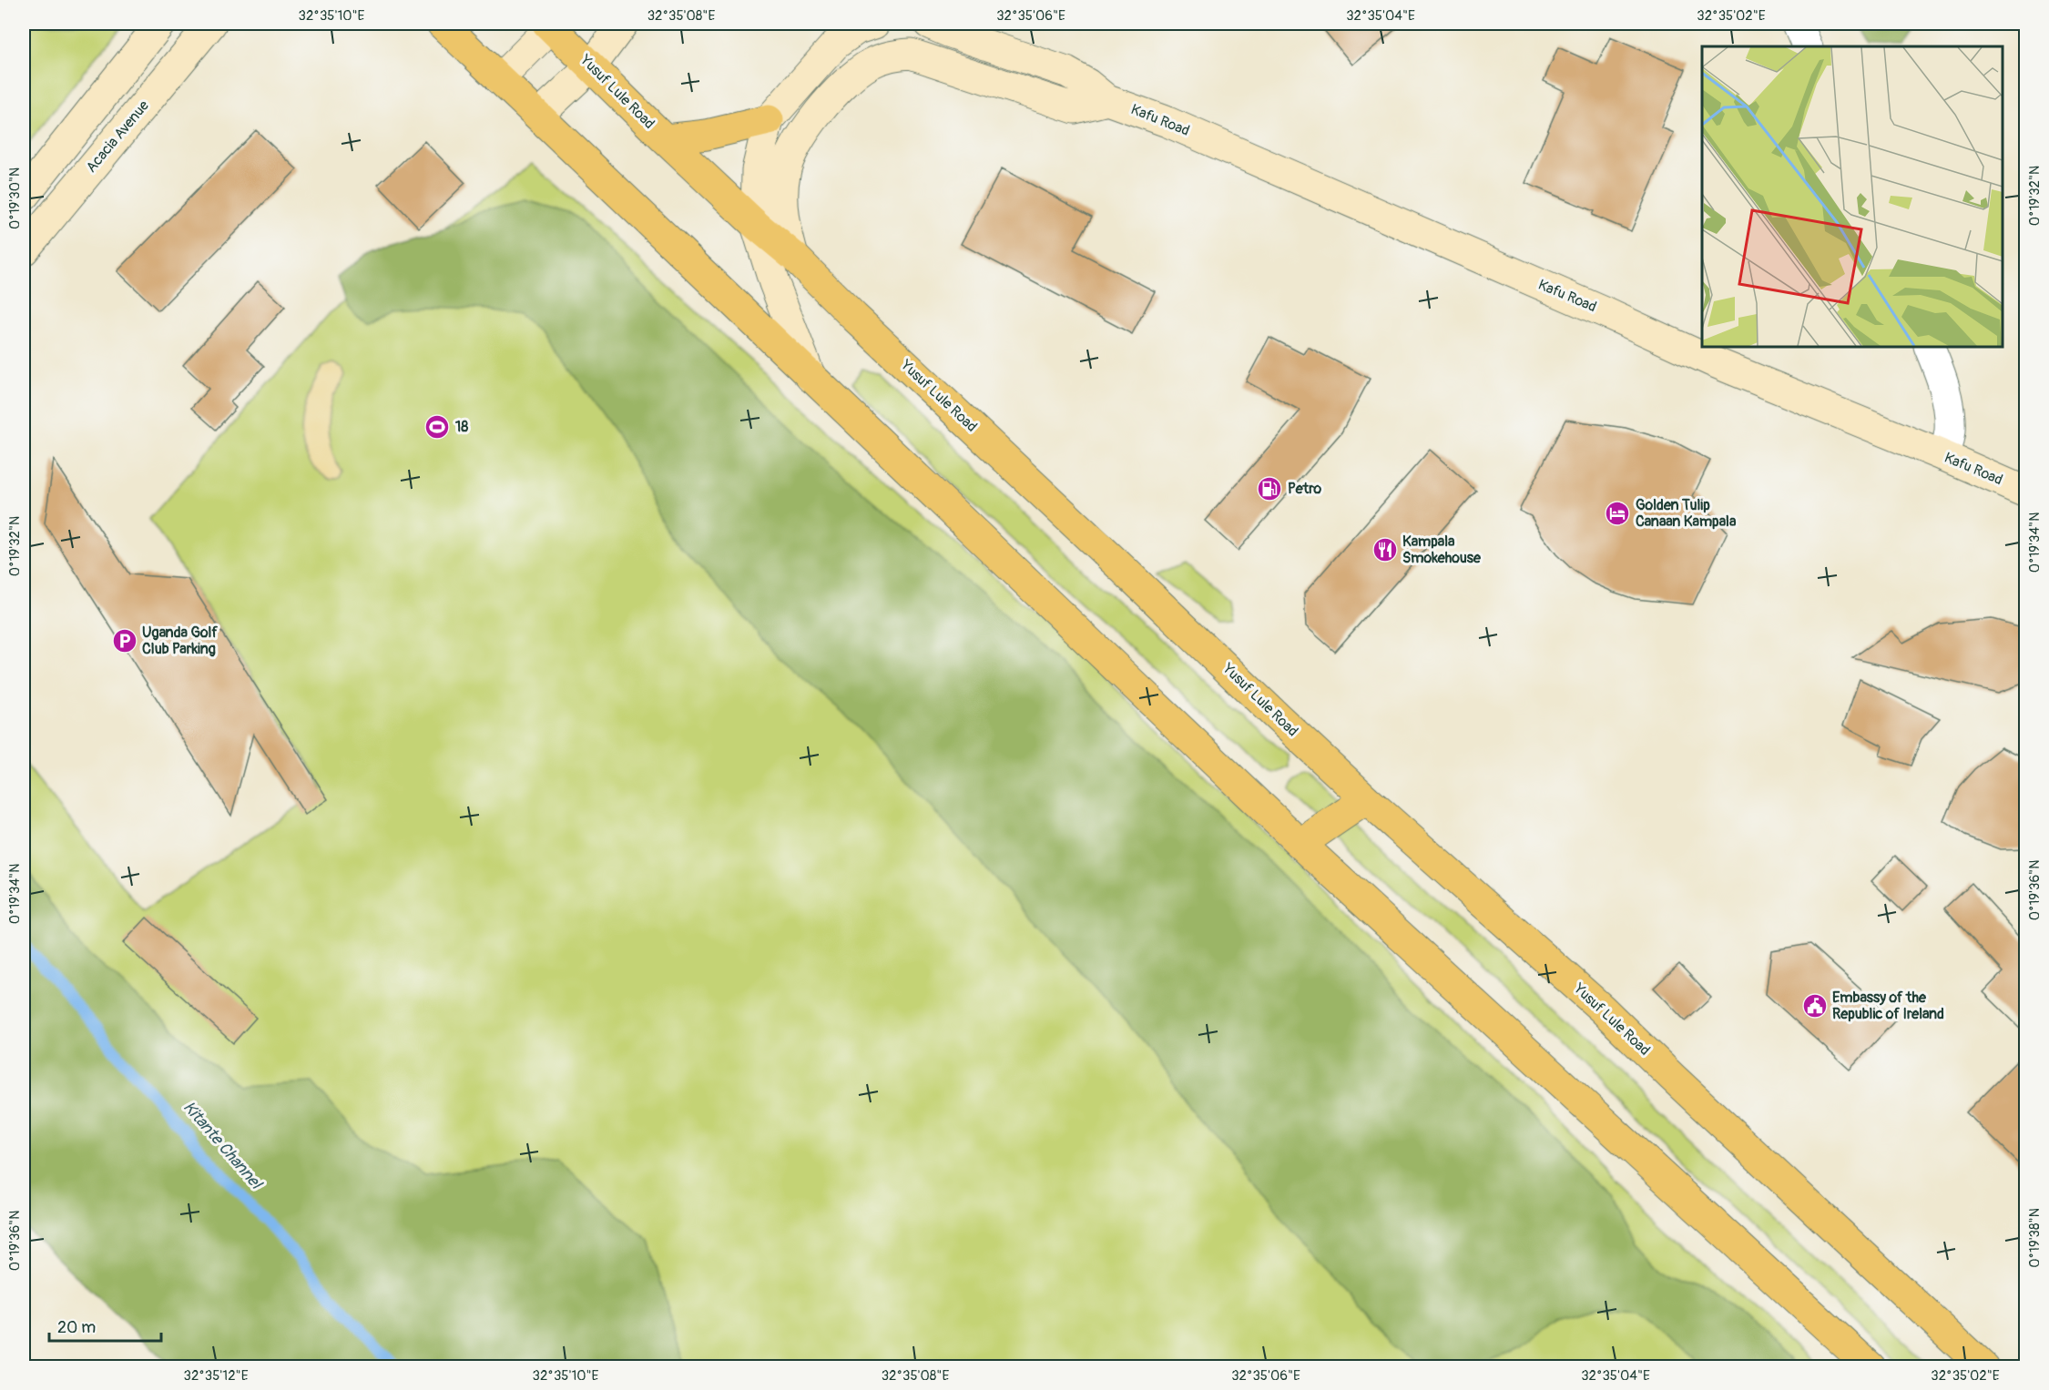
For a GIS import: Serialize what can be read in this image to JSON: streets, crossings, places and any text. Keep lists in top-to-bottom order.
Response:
{
  "streets": {
    "main road": ["Yusuf Lule Road", "Kafu Road", "Acacia Avenue"]
  },
  "water": ["Kitante Channel"],
  "places": {
    "sports": ["18"],
    "fuel station": ["Petro"],
    "hotel": ["Golden Tulip Canaan Kampala"],
    "restaurant": ["Kampala Smokehouse"],
    "parking": ["Uganda Golf Club Parking"],
    "public building": ["Embassy of the Republic of Ireland"]
  },
  "scale_bar": "20 m",
  "coordinates": [
    "32°35'10\"E",
    "32°35'08\"E",
    "32°35'06\"E",
    "32°35'04\"E",
    "32°35'02\"E",
    "0°19'32\"N",
    "0°19'30\"N",
    "0°19'34\"N",
    "0°19'36\"N",
    "0°19'38\"N",
    "32°35'12\"E"
  ]
}
